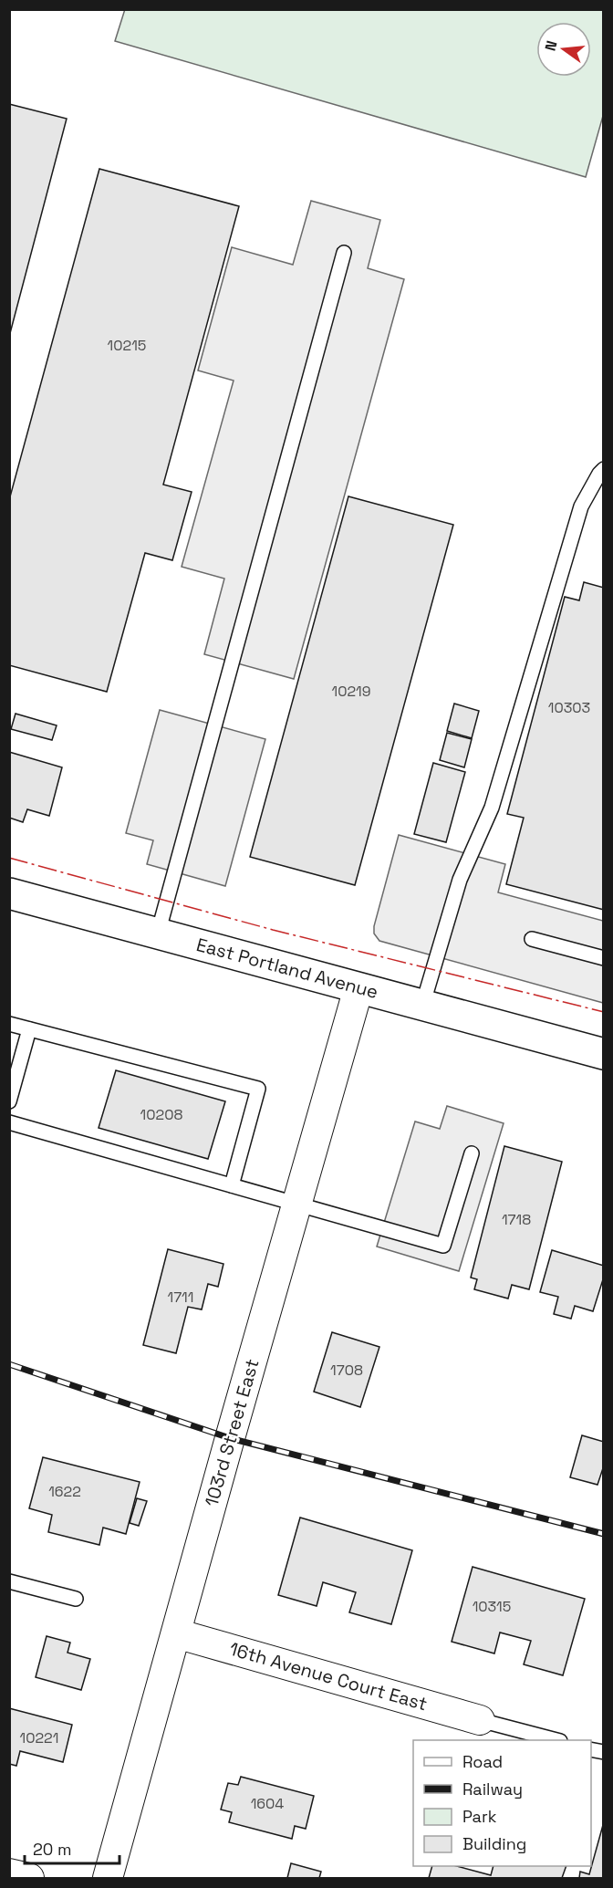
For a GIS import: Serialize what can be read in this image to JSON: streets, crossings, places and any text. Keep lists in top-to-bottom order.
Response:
{
  "streets": {
    "main road": ["East Portland Avenue"],
    "street": ["103rd Street East", "16th Avenue Court East"]
  },
  "crossings": [
    ["East Portland Avenue", "103rd Street East"],
    ["103rd Street East", "16th Avenue Court East"]
  ],
  "house_numbers": [
    "10215",
    "10219",
    "10303",
    "10208",
    "1718",
    "1711",
    "1708",
    "1622",
    "10315",
    "10221",
    "1604"
  ],
  "legend": [
    "Road",
    "Railway",
    "Park",
    "Building"
  ],
  "scale_bar": "20 m",
  "north": "left"
}
